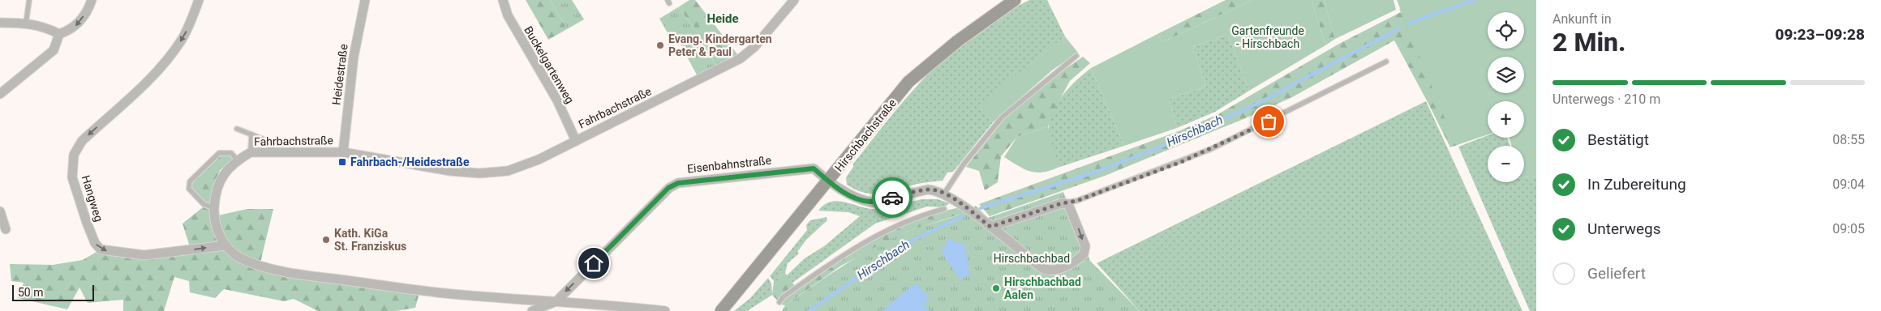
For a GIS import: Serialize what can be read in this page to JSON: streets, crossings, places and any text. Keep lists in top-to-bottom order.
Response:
{
  "streets": {
    "street": [
      "Buckelgartenweg",
      "Heidestraße",
      "Fahrbachstraße",
      "Hirschbachstraße",
      "Eisenbahnstraße",
      "Hangweg"
    ]
  },
  "crossings": [
    ["Buckelgartenweg", "Fahrbachstraße"],
    ["Heidestraße", "Fahrbachstraße"],
    ["Fahrbachstraße", "Eisenbahnstraße"],
    ["Fahrbachstraße", "Hangweg"],
    ["Hirschbachstraße", "Eisenbahnstraße"]
  ],
  "one_way": ["Eisenbahnstraße"],
  "districts": ["Heide"],
  "water": ["Hirschbach"],
  "parks": ["Gartenfreunde - Hirschbach", "Hirschbachbad"],
  "places": {
    "other": ["Evang. Kindergarten Peter & Paul", "Kath. KiGa St. Franziskus", "Hirschbachbad Aalen"],
    "transit": ["Fahrbach-/Heidestraße"]
  },
  "scale_bar": "50 m",
  "page": {
    "heading": ["2 Min.", "Ankunft in", "09:23–09:28"],
    "map_buttons": ["+", "−"],
    "bar": "Unterwegs · 210 m",
    "list": [
      ["Bestätigt", "08:55"],
      ["In Zubereitung", "09:04"],
      ["Unterwegs", "09:05"],
      "Geliefert"
    ],
    "scale": "50 m"
  }
}
